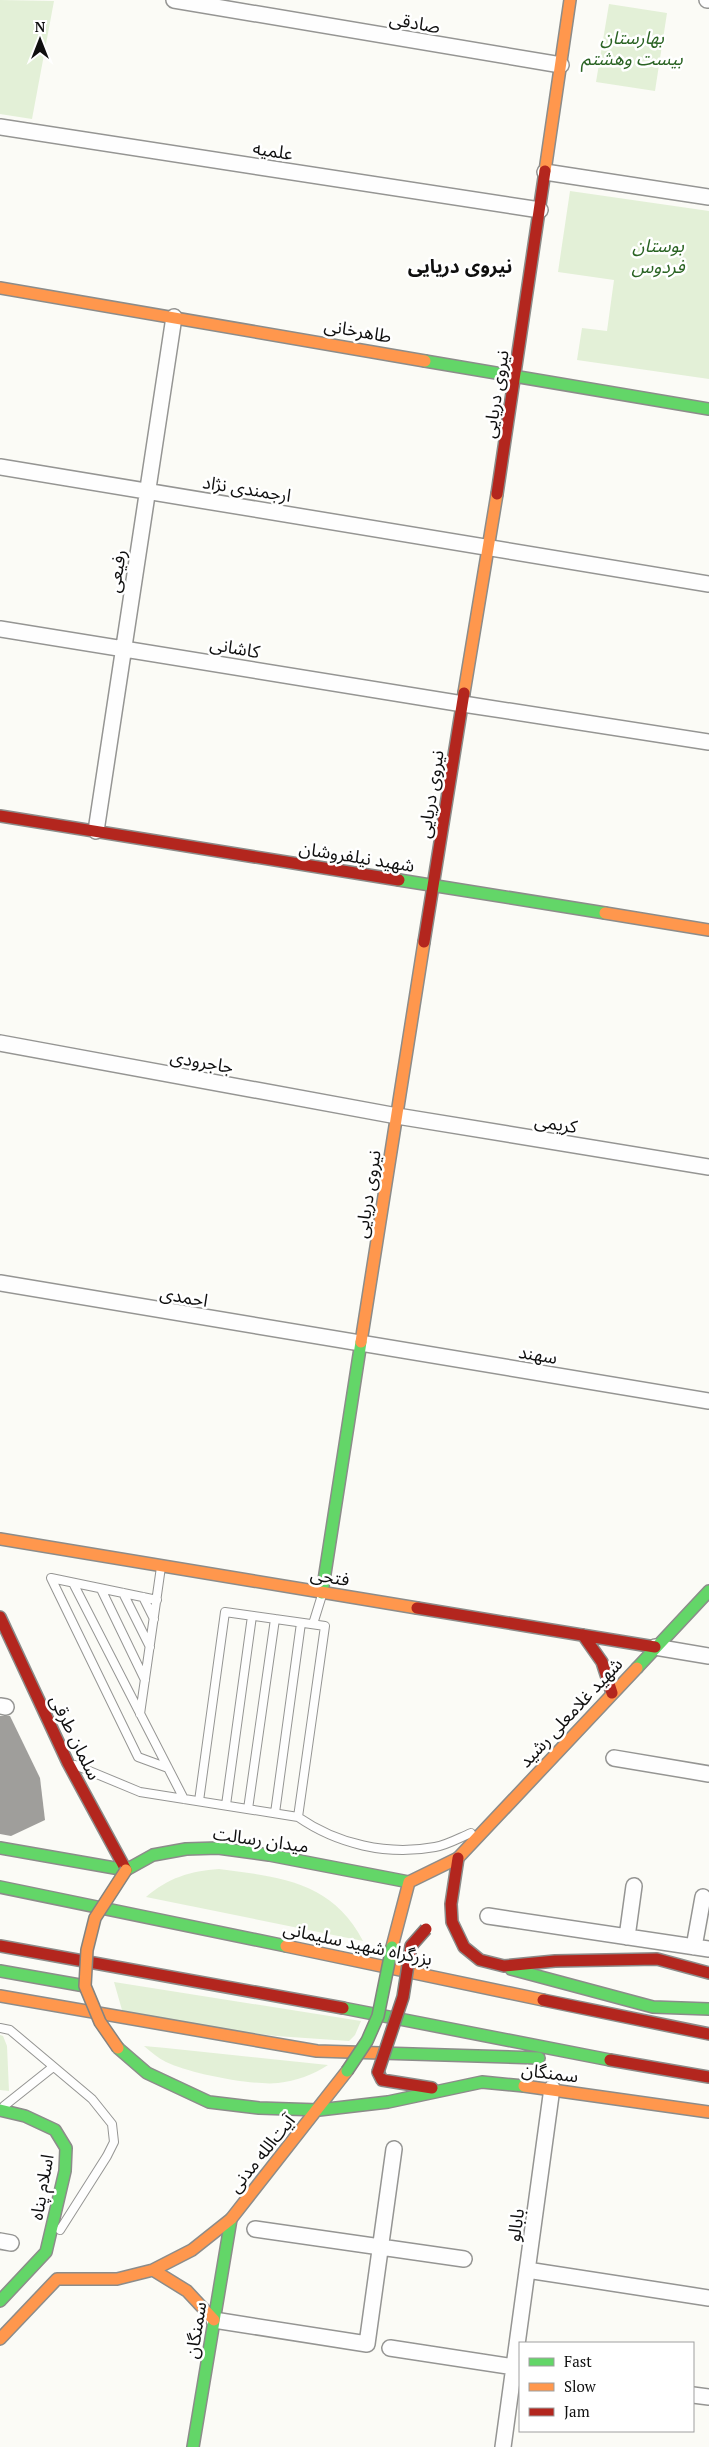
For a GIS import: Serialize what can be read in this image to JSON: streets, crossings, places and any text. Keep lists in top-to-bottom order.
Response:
{
  "streets": {
    "main road": [
      "طاهرخانی",
      "نیروی دریایی",
      "شهید نیلفروشان",
      "فتحی",
      "شهید غلامعلی رشید",
      "سلمان طرقی",
      "میدان رسالت",
      "بزرگراه شهید سلیمانی",
      "سمنگان",
      "آیت‌الله مدنی",
      "اسلام پناه"
    ],
    "street": [
      "صادقی",
      "علمیه",
      "ارجمندی نژاد",
      "رفیعی",
      "کاشانی",
      "جاجرودی",
      "کریمی",
      "احمدی",
      "سهند",
      "بابالو"
    ]
  },
  "crossings": [
    ["صادقی", "نیروی دریایی"],
    ["علمیه", "نیروی دریایی"],
    ["طاهرخانی", "نیروی دریایی"],
    ["طاهرخانی", "رفیعی"],
    ["نیروی دریایی", "ارجمندی نژاد"],
    ["نیروی دریایی", "کاشانی"],
    ["نیروی دریایی", "شهید نیلفروشان"],
    ["نیروی دریایی", "جاجرودی"],
    ["نیروی دریایی", "کریمی"],
    ["نیروی دریایی", "احمدی"],
    ["نیروی دریایی", "سهند"],
    ["نیروی دریایی", "فتحی"],
    ["ارجمندی نژاد", "رفیعی"],
    ["رفیعی", "کاشانی"],
    ["رفیعی", "شهید نیلفروشان"],
    ["جاجرودی", "کریمی"],
    ["احمدی", "سهند"],
    ["فتحی", "شهید غلامعلی رشید"],
    ["شهید غلامعلی رشید", "میدان رسالت"],
    ["سلمان طرقی", "میدان رسالت"],
    ["میدان رسالت", "سمنگان"],
    ["میدان رسالت", "آیت‌الله مدنی"],
    ["سمنگان", "آیت‌الله مدنی"],
    ["سمنگان", "بابالو"]
  ],
  "districts": ["نیروی دریایی"],
  "parks": ["بهارستان بیست وهشتم", "بوستان فردوس"],
  "legend": ["Fast", "Slow", "Jam"],
  "north": "top"
}
